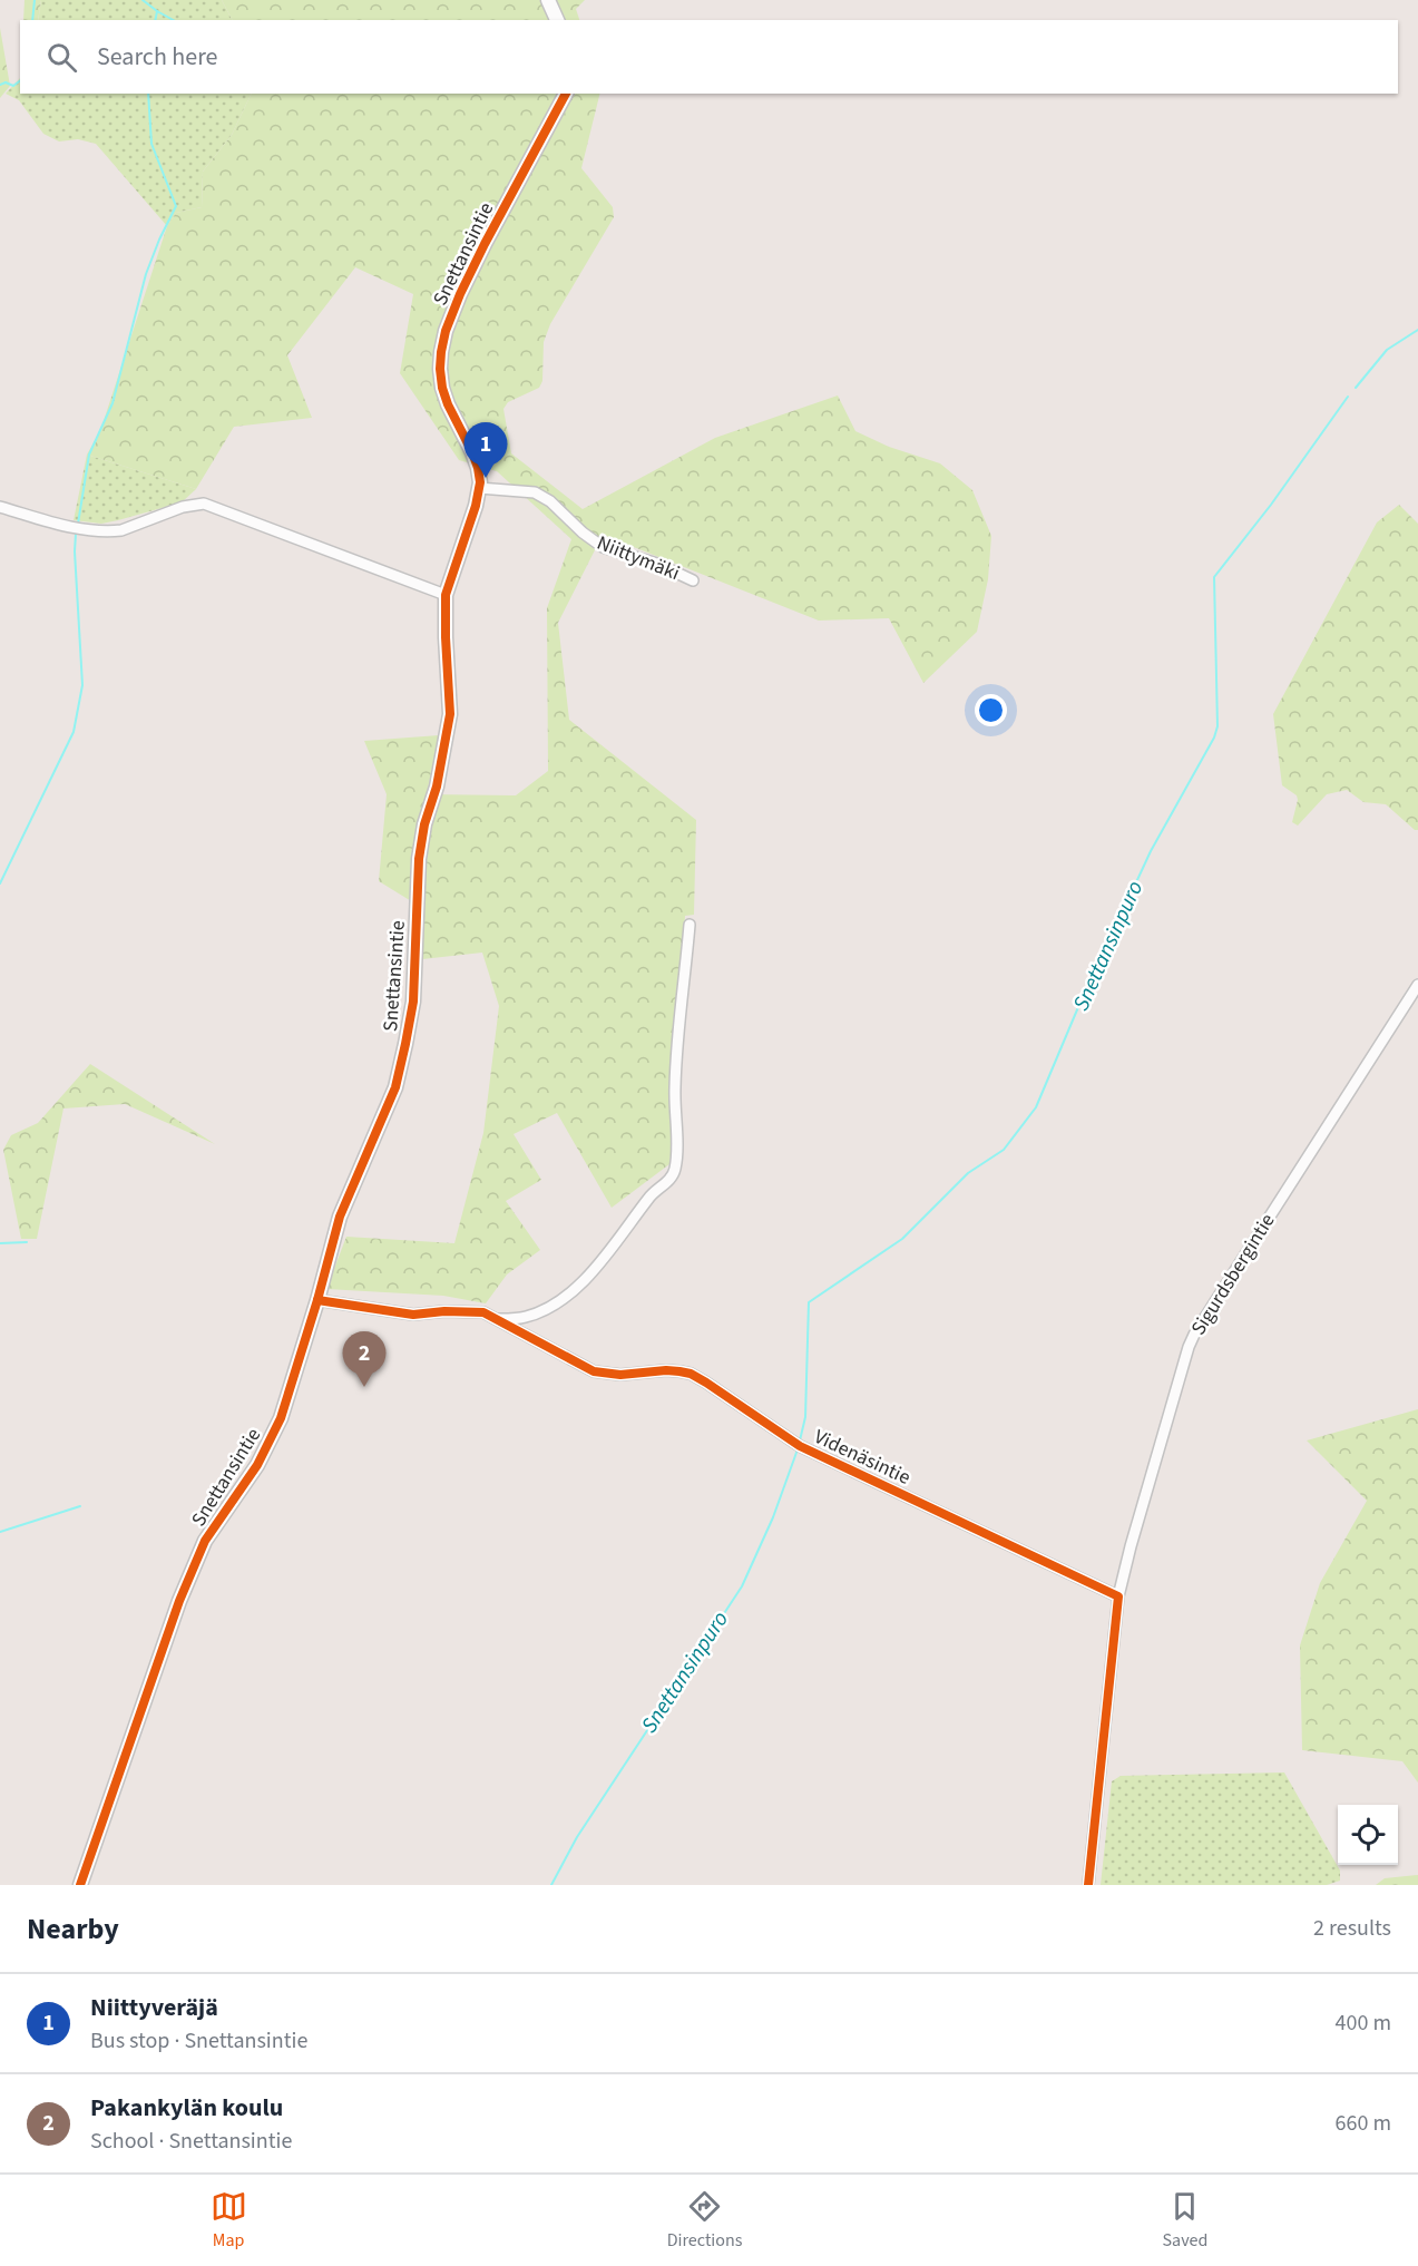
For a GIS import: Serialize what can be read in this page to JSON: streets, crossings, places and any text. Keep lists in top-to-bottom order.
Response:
{
  "streets": {
    "street": [
      "Snettansintie",
      "Niittymäki",
      "Sigurdsbergintie",
      "Videnäsintie"
    ]
  },
  "crossings": [
    ["Snettansintie", "Niittymäki"],
    ["Snettansintie", "Videnäsintie"],
    ["Sigurdsbergintie", "Videnäsintie"]
  ],
  "water": ["Snettansinpuro"],
  "page": {
    "search": "Search here",
    "pins": ["1", "2"],
    "heading": ["Nearby", "2 results"],
    "list": [
      {
        "mark": "1",
        "name": "Niittyveräjä",
        "note": "Bus stop · Snettansintie",
        "value": "400 m"
      },
      {
        "mark": "2",
        "name": "Pakankylän koulu",
        "note": "School · Snettansintie",
        "value": "660 m"
      }
    ],
    "nav": ["Map", "Directions", "Saved"]
  }
}
